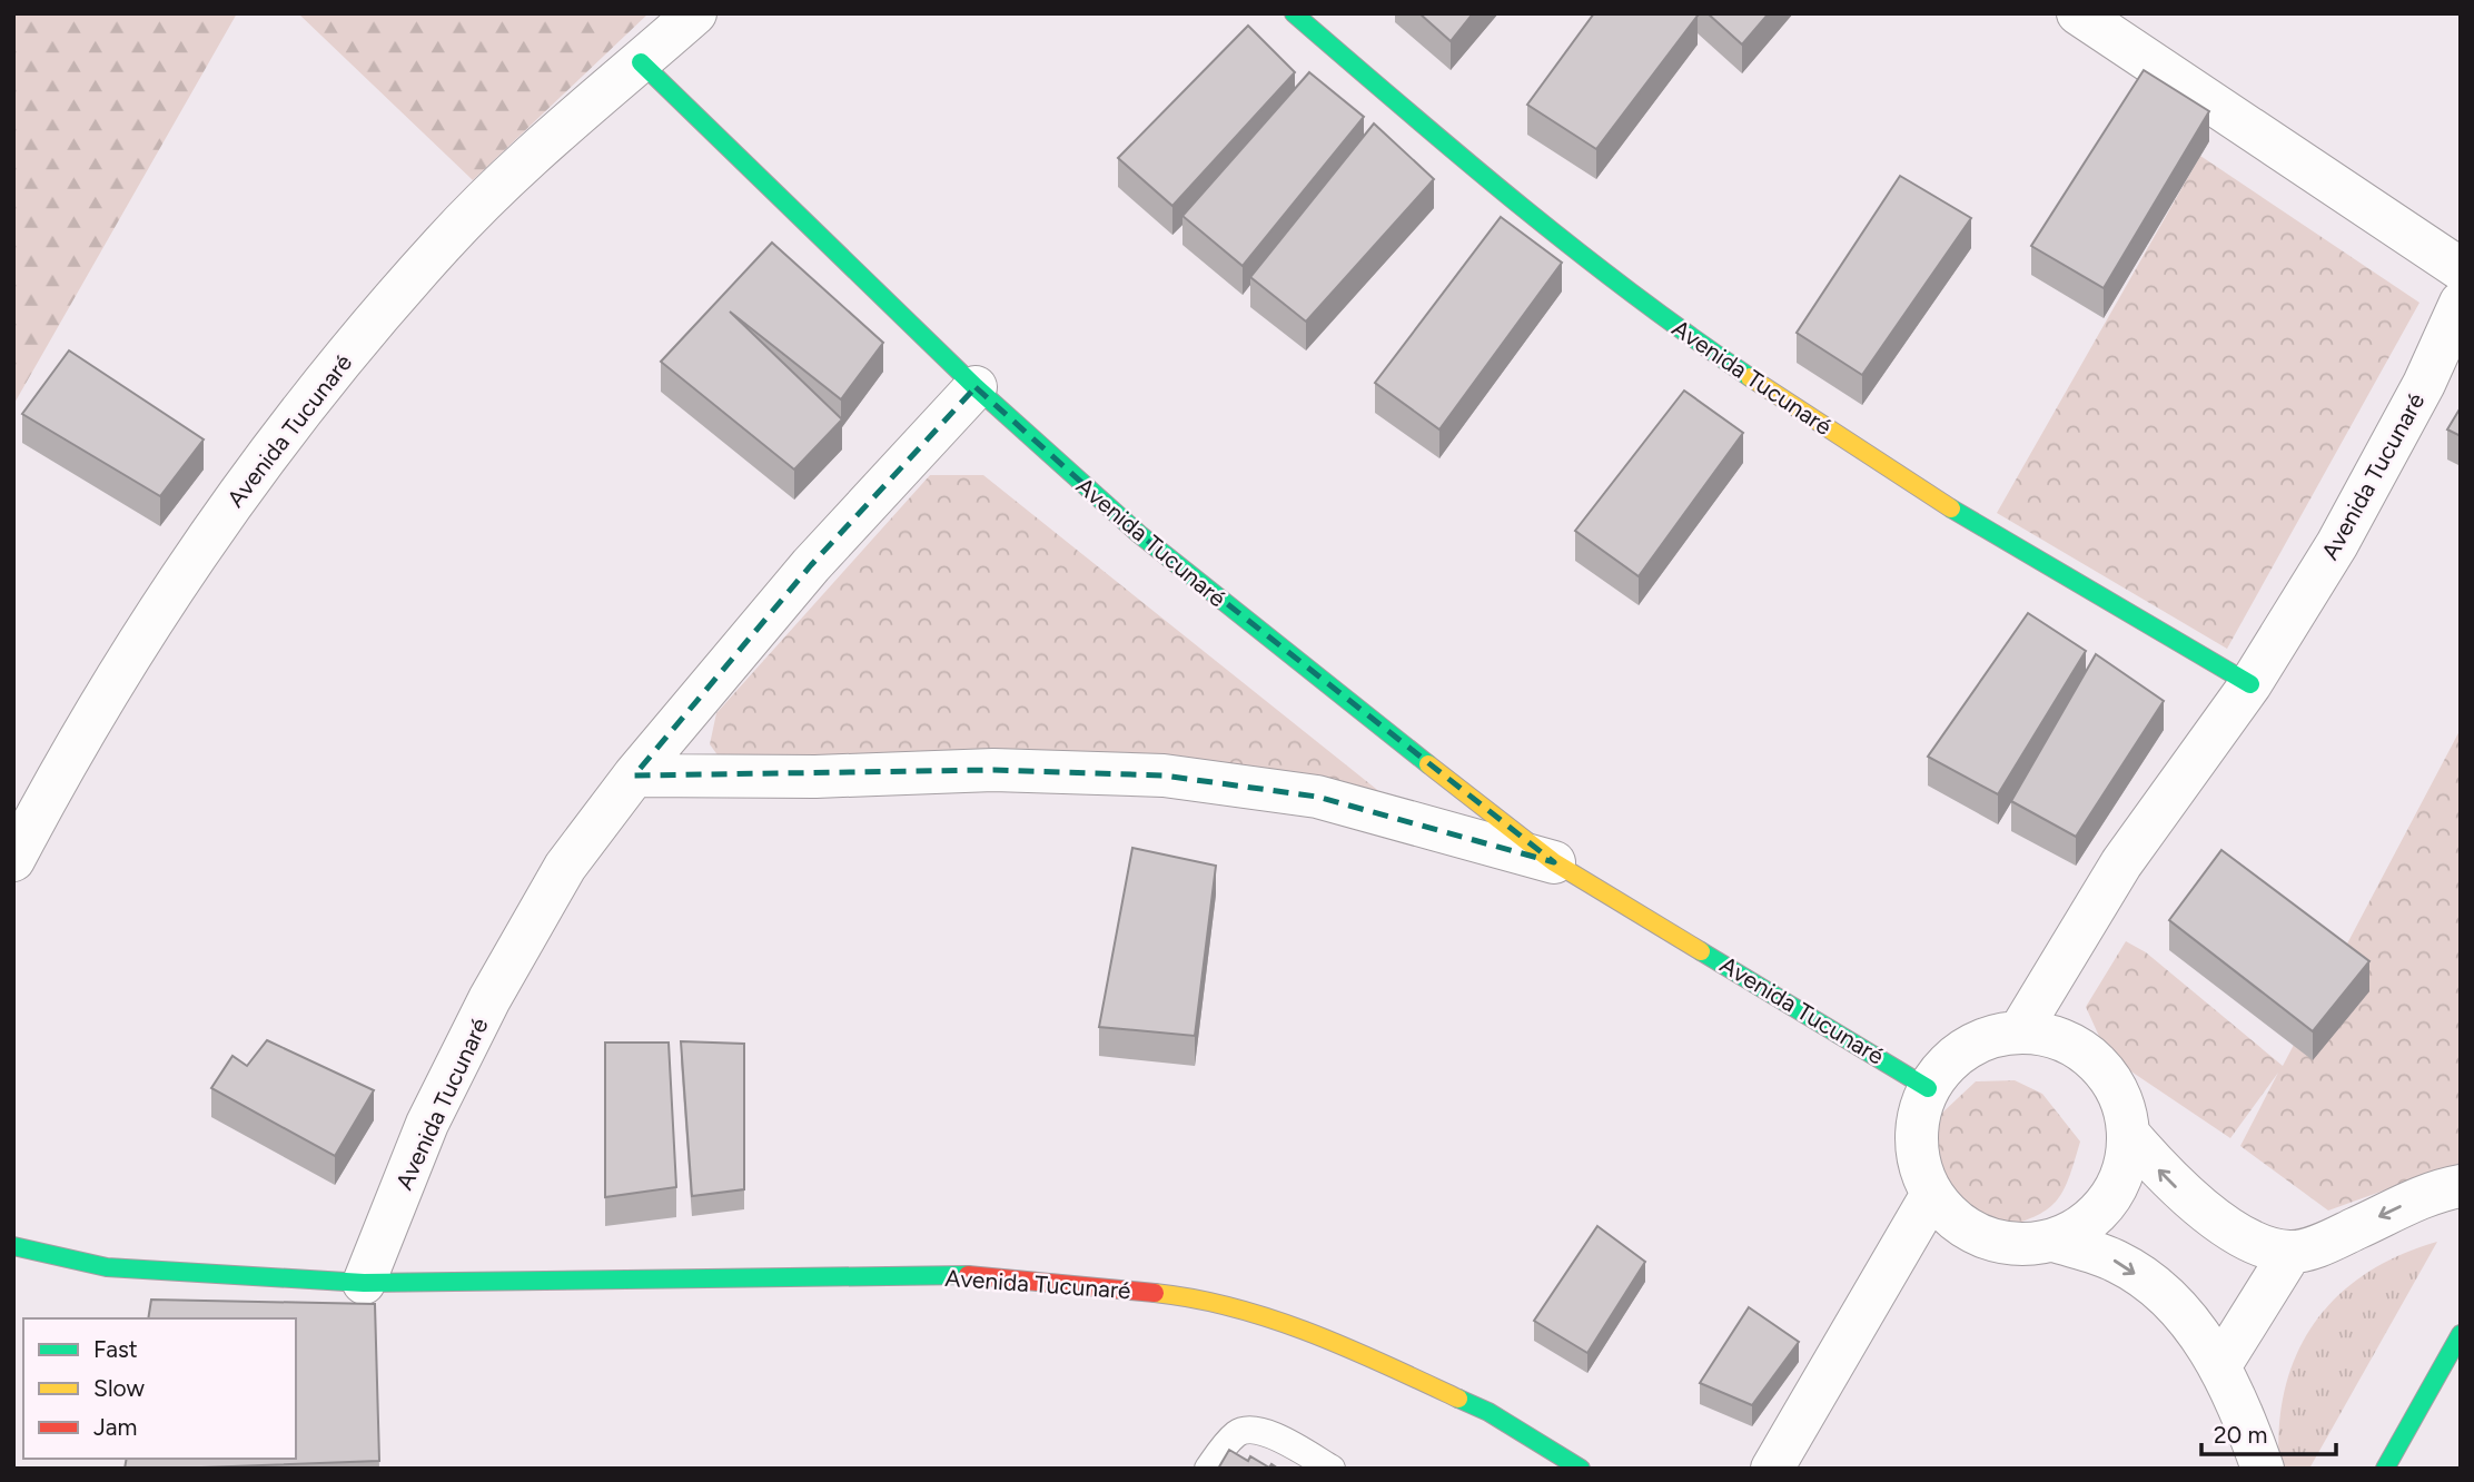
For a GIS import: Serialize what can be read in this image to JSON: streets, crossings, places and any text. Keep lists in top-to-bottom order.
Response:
{
  "streets": {
    "street": ["Avenida Tucunaré"]
  },
  "legend": ["Fast", "Slow", "Jam"],
  "scale_bar": "20 m"
}
